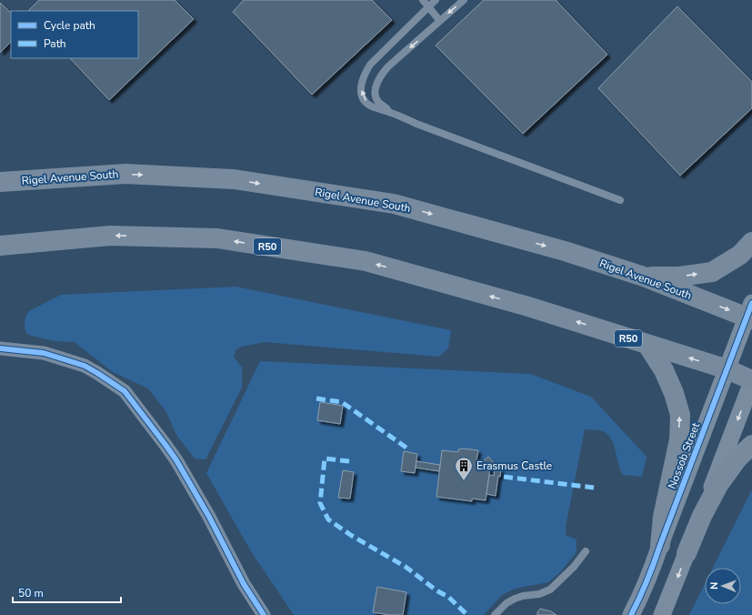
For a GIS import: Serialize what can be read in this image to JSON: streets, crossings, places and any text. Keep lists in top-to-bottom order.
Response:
{
  "streets": {
    "main road": ["Rigel Avenue South", "R50"],
    "street": ["Nossob Street"]
  },
  "crossings": [
    ["Rigel Avenue South", "Nossob Street"],
    ["R50", "Nossob Street"]
  ],
  "places": {
    "building": ["Erasmus Castle"]
  },
  "legend": ["Cycle path", "Path"],
  "scale_bar": "50 m",
  "north": "left"
}
